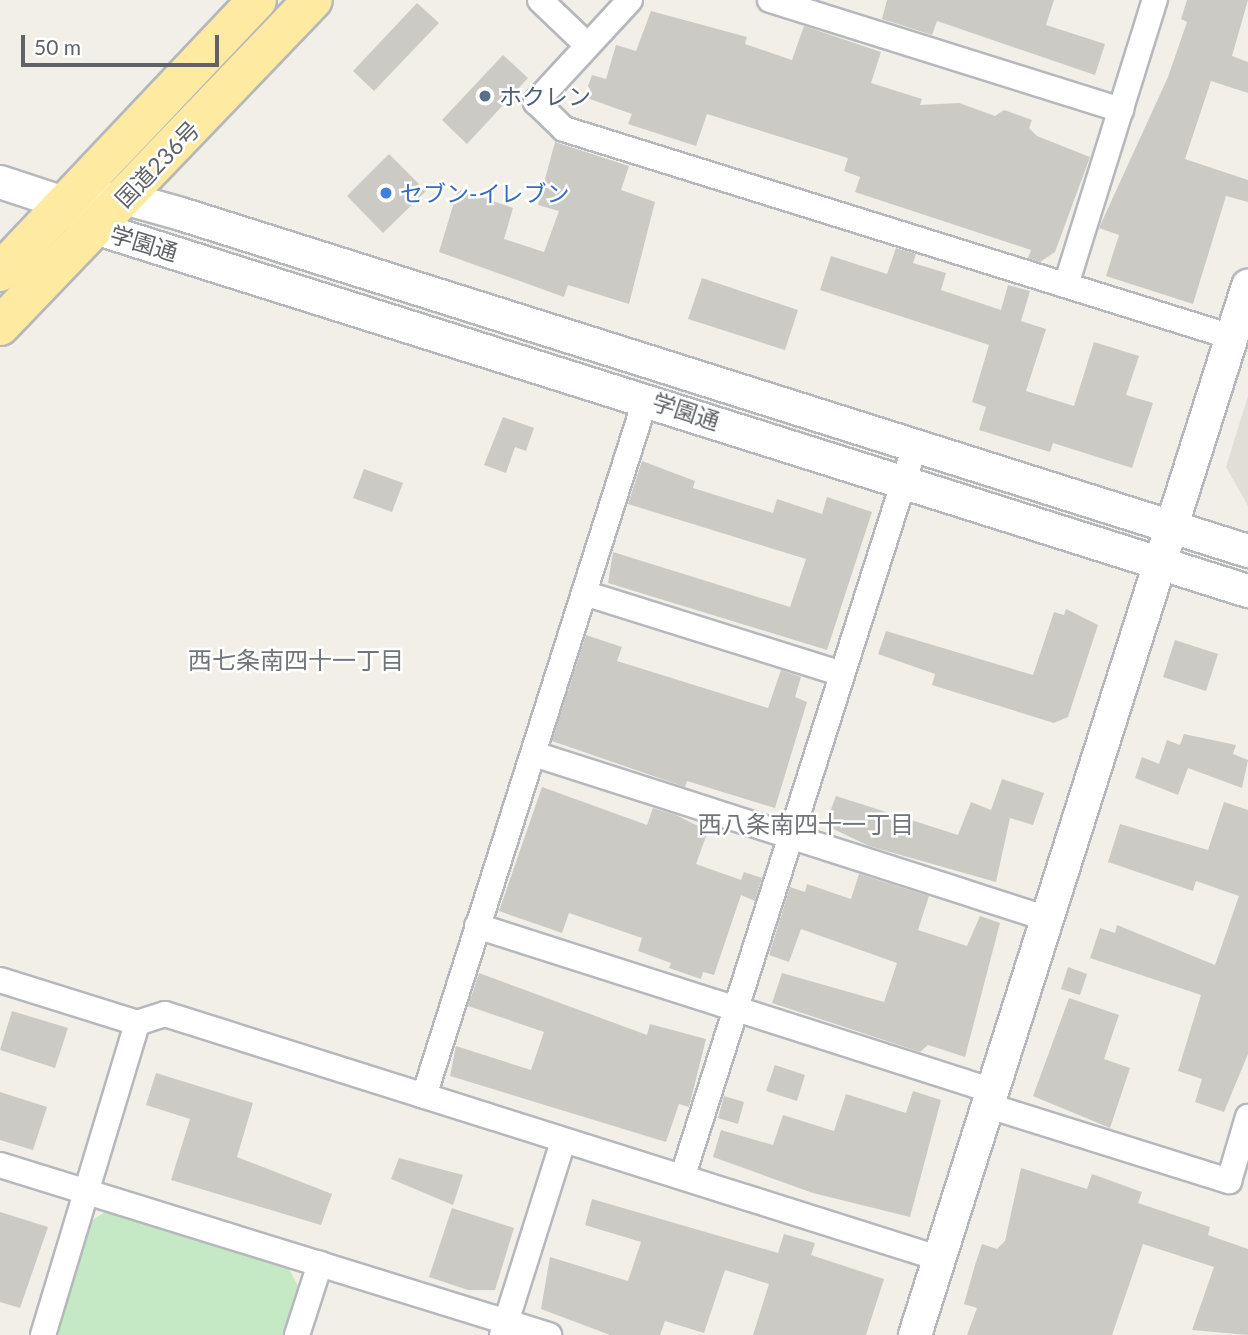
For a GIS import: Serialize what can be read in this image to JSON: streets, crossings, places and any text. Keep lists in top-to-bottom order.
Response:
{
  "streets": {
    "highway": ["国道236号"],
    "street": ["学園通"]
  },
  "crossings": [
    ["国道236号", "学園通"]
  ],
  "districts": ["西七条南四十一丁目", "西八条南四十一丁目"],
  "places": ["ホクレン", "セブン-イレブン"],
  "scale_bar": "50 m"
}
